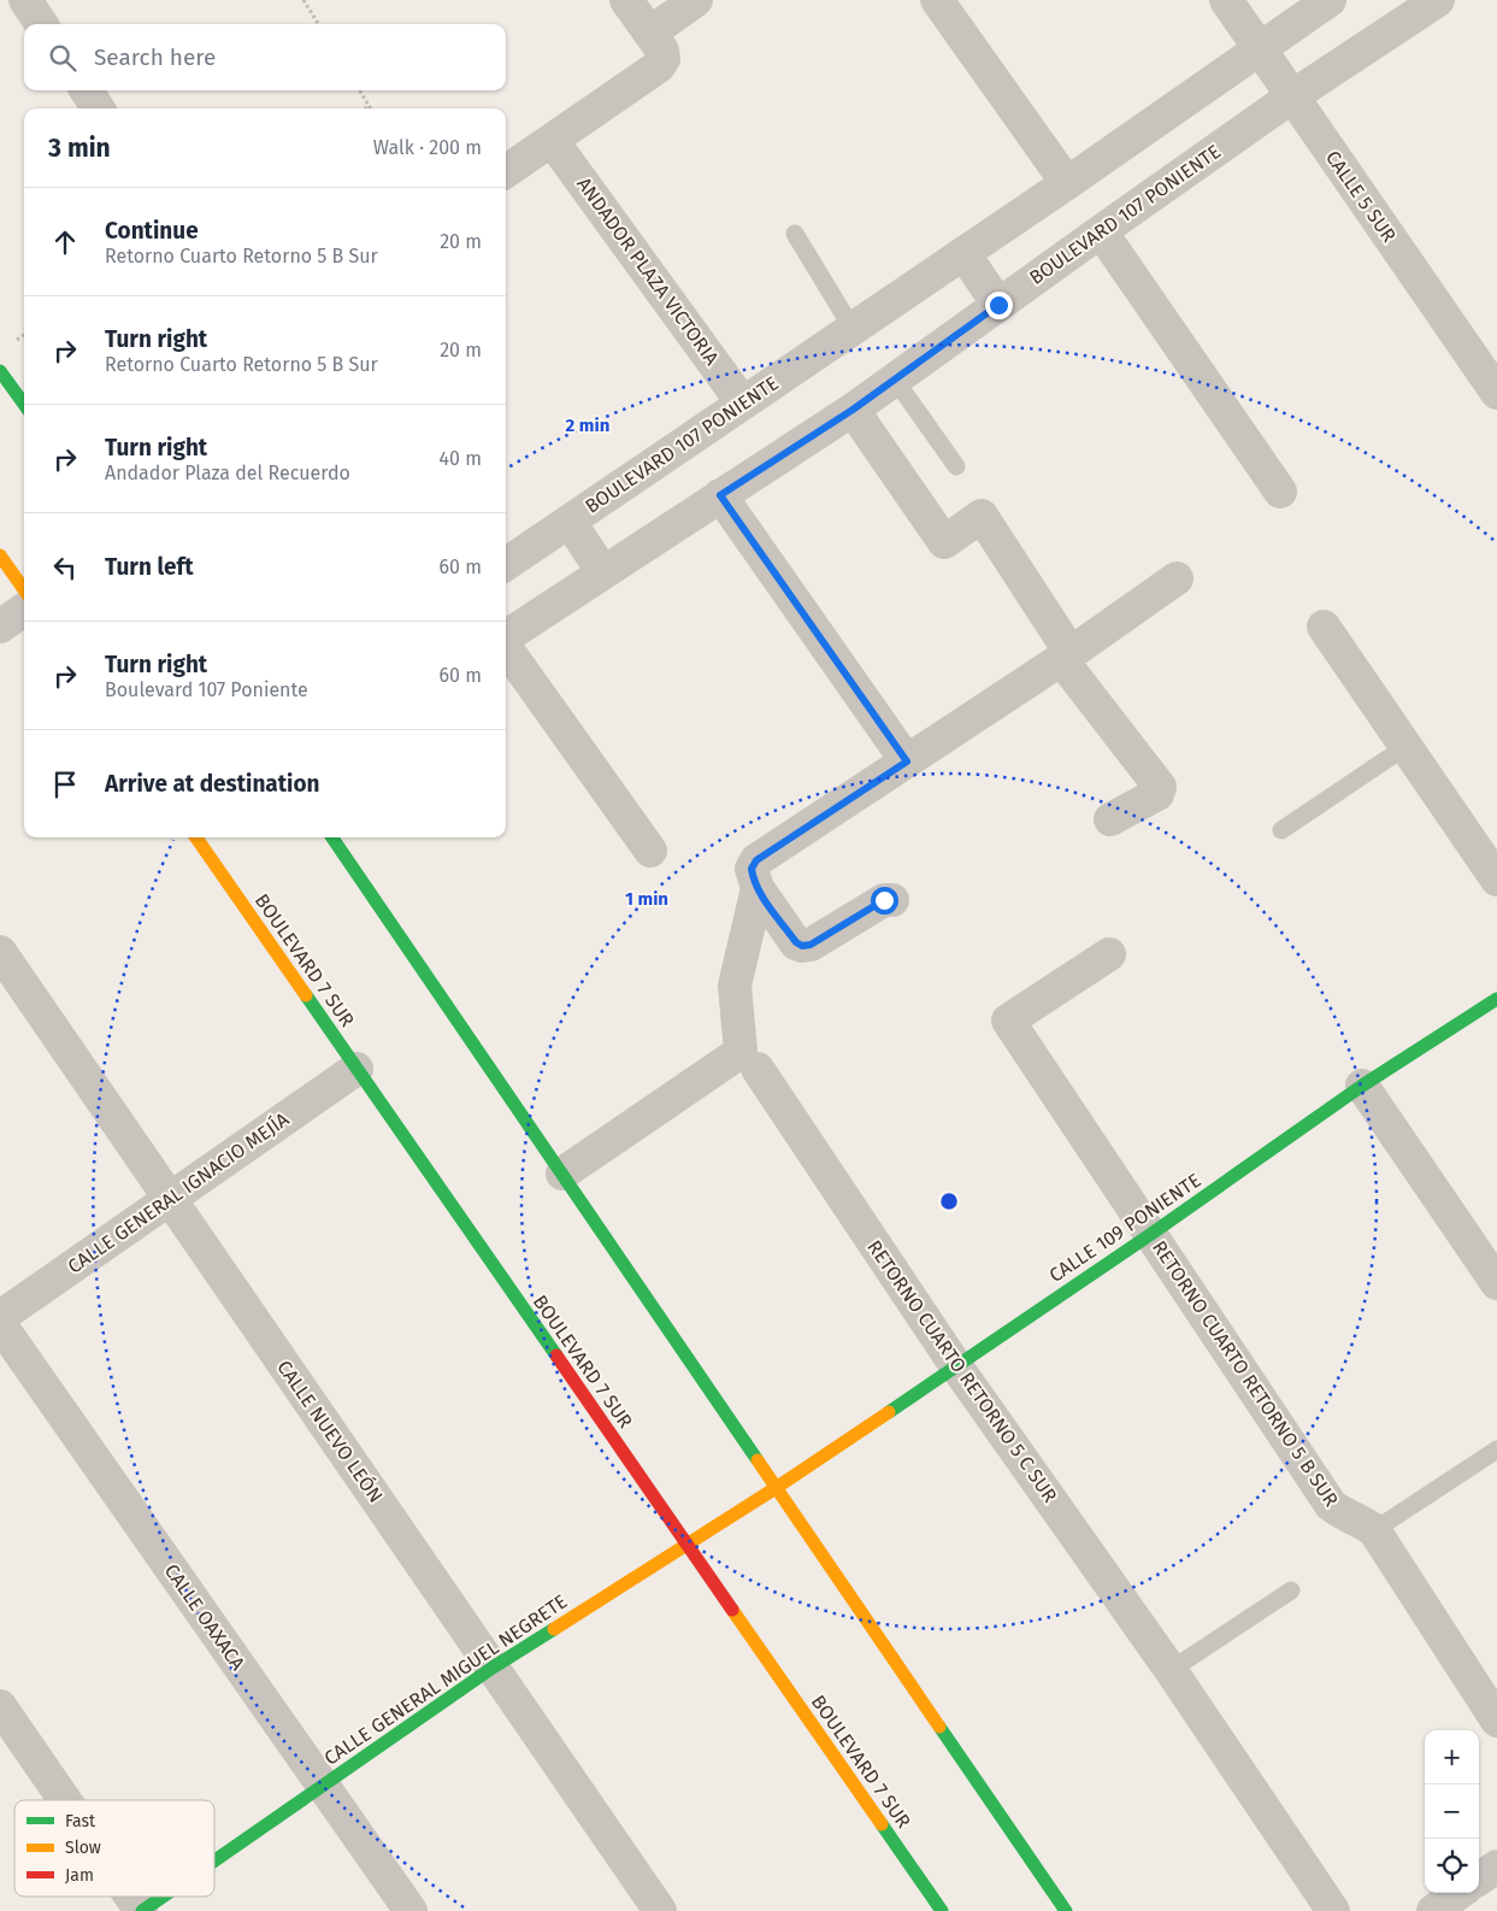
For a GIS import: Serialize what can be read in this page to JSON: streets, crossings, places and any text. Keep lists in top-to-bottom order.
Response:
{
  "streets": {
    "street": [
      "CALLE 5 SUR",
      "BOULEVARD 107 PONIENTE",
      "ANDADOR PLAZA VICTORIA",
      "BOULEVARD 7 SUR",
      "CALLE GENERAL IGNACIO MEJÍA",
      "CALLE 109 PONIENTE",
      "RETORNO CUARTO RETORNO 5 C SUR",
      "RETORNO CUARTO RETORNO 5 B SUR",
      "CALLE NUEVO LEÓN",
      "CALLE OAXACA",
      "CALLE GENERAL MIGUEL NEGRETE"
    ]
  },
  "crossings": [
    ["CALLE 5 SUR", "BOULEVARD 107 PONIENTE"],
    ["BOULEVARD 107 PONIENTE", "ANDADOR PLAZA VICTORIA"],
    ["BOULEVARD 7 SUR", "CALLE GENERAL IGNACIO MEJÍA"],
    ["BOULEVARD 7 SUR", "CALLE GENERAL MIGUEL NEGRETE"],
    ["CALLE GENERAL IGNACIO MEJÍA", "CALLE NUEVO LEÓN"],
    ["CALLE 109 PONIENTE", "RETORNO CUARTO RETORNO 5 C SUR"],
    ["CALLE 109 PONIENTE", "RETORNO CUARTO RETORNO 5 B SUR"],
    ["CALLE 109 PONIENTE", "CALLE GENERAL MIGUEL NEGRETE"],
    ["CALLE NUEVO LEÓN", "CALLE GENERAL MIGUEL NEGRETE"],
    ["CALLE OAXACA", "CALLE GENERAL MIGUEL NEGRETE"]
  ],
  "legend": ["Fast", "Slow", "Jam"],
  "page": {
    "search": "Search here",
    "heading": ["3 min", "Walk · 200 m"],
    "list": [
      ["Continue", "Retorno Cuarto Retorno 5 B Sur", "20 m"],
      ["Turn right", "Retorno Cuarto Retorno 5 B Sur", "20 m"],
      ["Turn right", "Andador Plaza del Recuerdo", "40 m"],
      ["Turn left", "60 m"],
      ["Turn right", "Boulevard 107 Poniente", "60 m"],
      "Arrive at destination"
    ],
    "map_buttons": ["+", "−"]
  },
  "rings": ["2 min", "1 min"]
}
